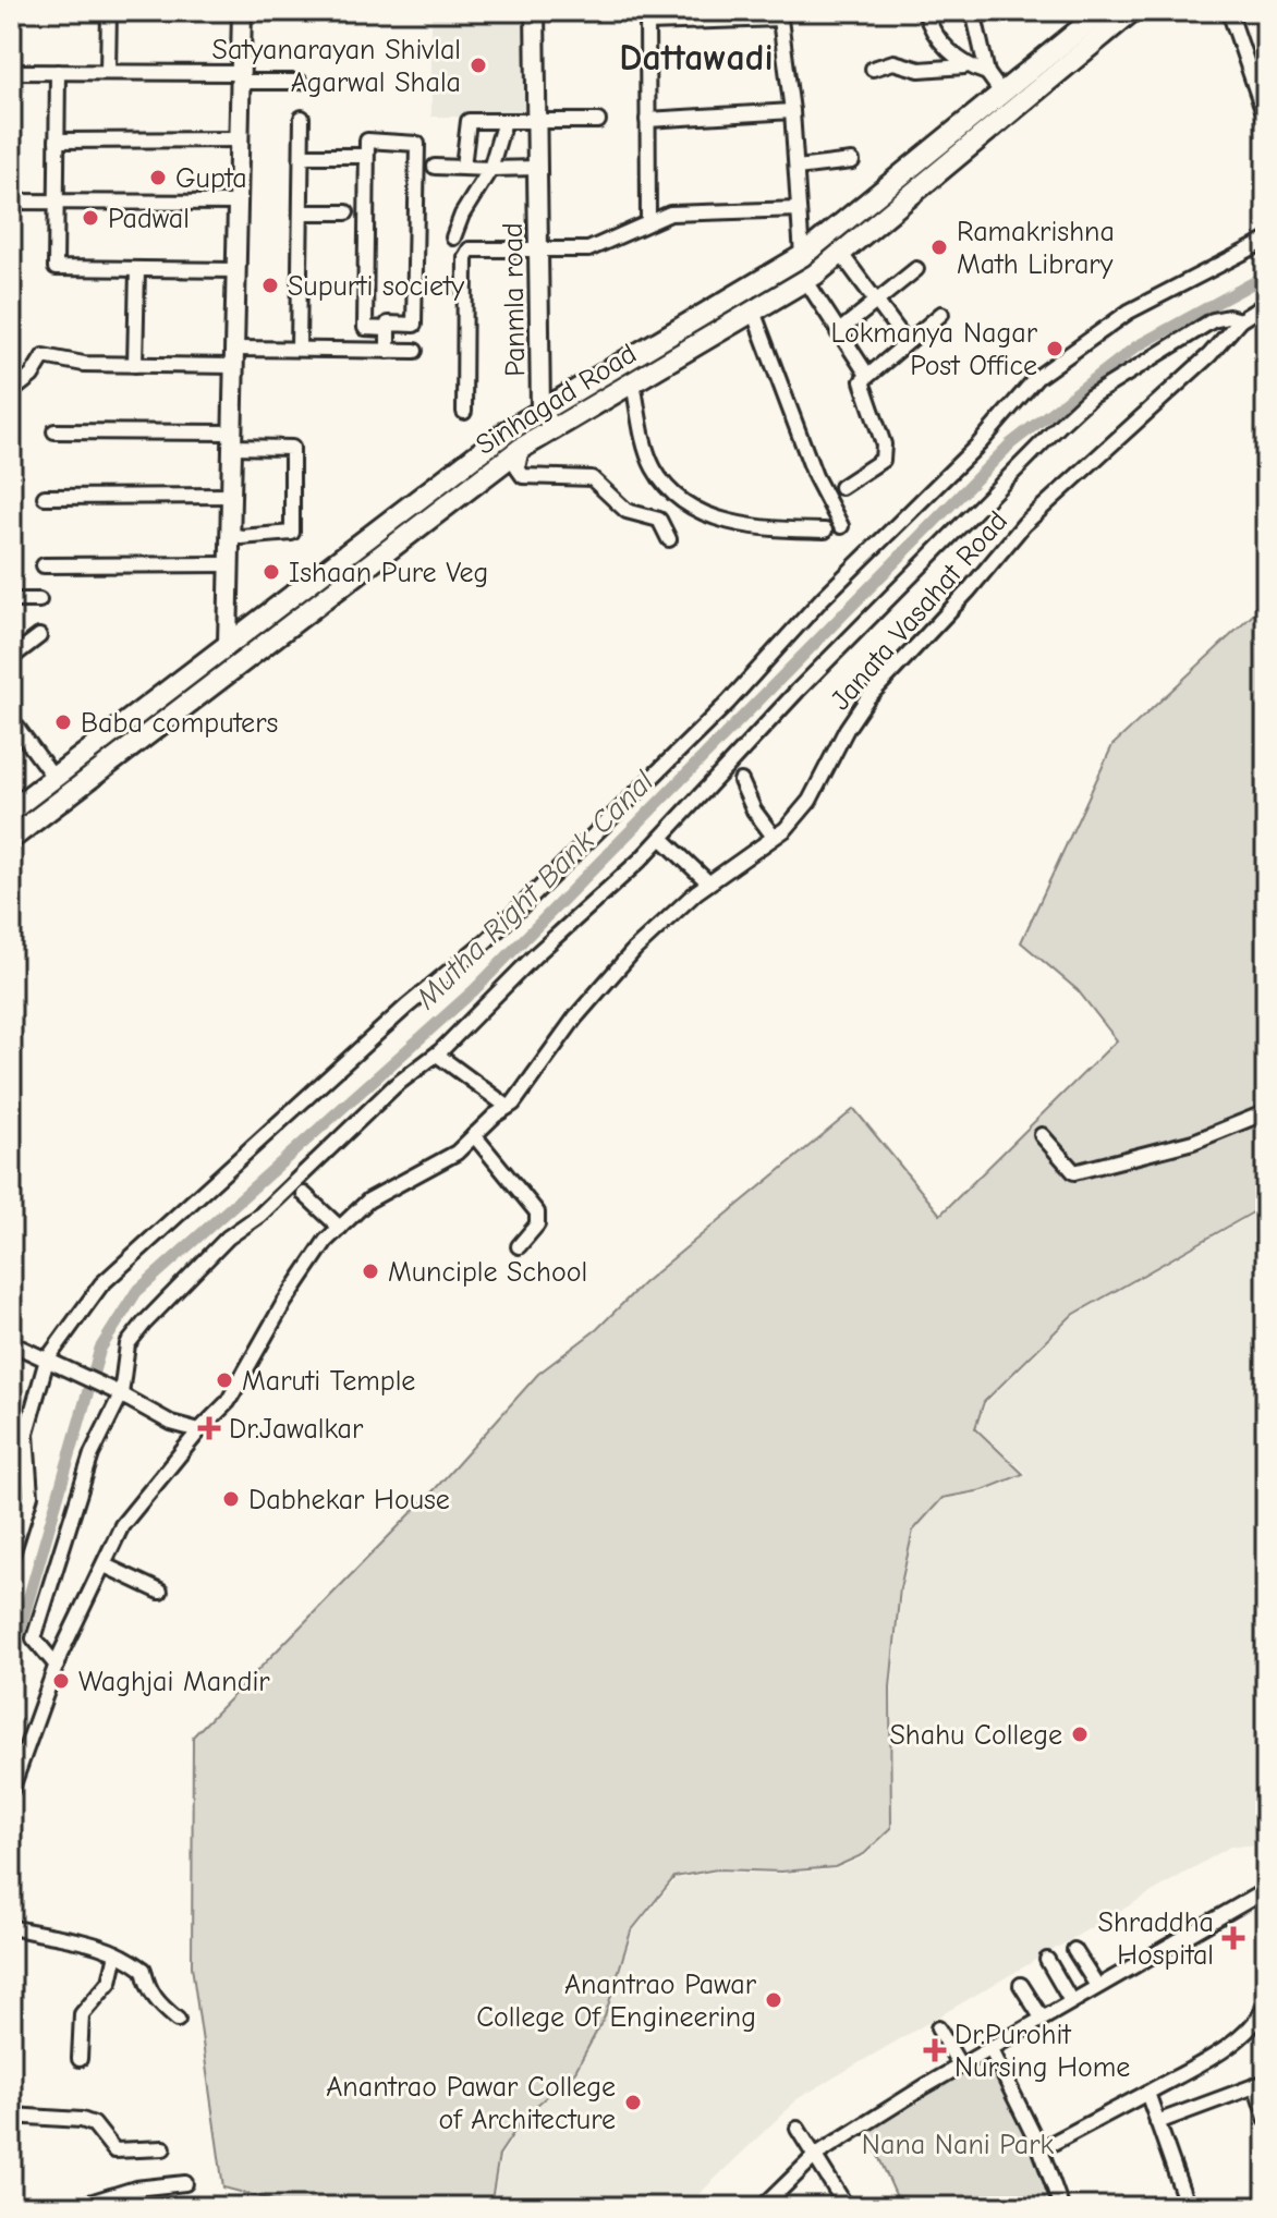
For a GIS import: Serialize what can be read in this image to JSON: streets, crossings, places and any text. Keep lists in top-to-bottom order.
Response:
{
  "streets": {
    "main road": ["Sinhagad Road"],
    "street": ["Panmla road", "Janata Vasahat Road"]
  },
  "crossings": [
    ["Panmla road", "Sinhagad Road"]
  ],
  "districts": ["Dattawadi"],
  "water": ["Mutha Right Bank Canal"],
  "parks": ["Nana Nani Park"],
  "places": {
    "other": [
      "Satyanarayan Shivlal Agarwal Shala",
      "Gupta",
      "Padwal",
      "Ramakrishna Math Library",
      "Supurti society",
      "Lokmanya Nagar Post Office",
      "Ishaan Pure Veg",
      "Baba computers",
      "Munciple School",
      "Maruti Temple",
      "Dabhekar House",
      "Waghjai Mandir",
      "Shahu College",
      "Anantrao Pawar College Of Engineering",
      "Anantrao Pawar College of Architecture"
    ],
    "health": ["Dr.Jawalkar", "Shraddha Hospital", "Dr.Purohit Nursing Home"]
  }
}
